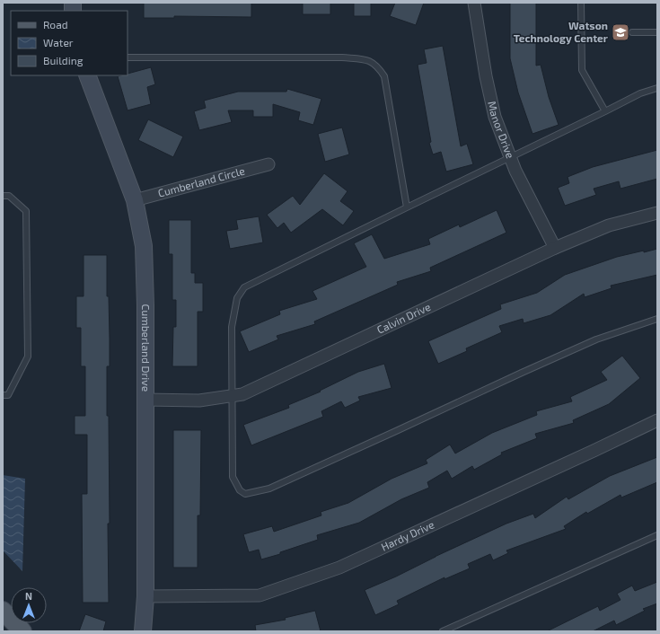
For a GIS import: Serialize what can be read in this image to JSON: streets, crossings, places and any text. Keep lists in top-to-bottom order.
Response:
{
  "streets": {
    "street": [
      "Manor Drive",
      "Cumberland Circle",
      "Calvin Drive",
      "Cumberland Drive",
      "Hardy Drive"
    ]
  },
  "crossings": [
    ["Manor Drive", "Calvin Drive"],
    ["Cumberland Circle", "Cumberland Drive"],
    ["Calvin Drive", "Cumberland Drive"],
    ["Cumberland Drive", "Hardy Drive"]
  ],
  "places": {
    "school or university": ["Watson Technology Center"]
  },
  "legend": ["Road", "Water", "Building"],
  "north": "top"
}
